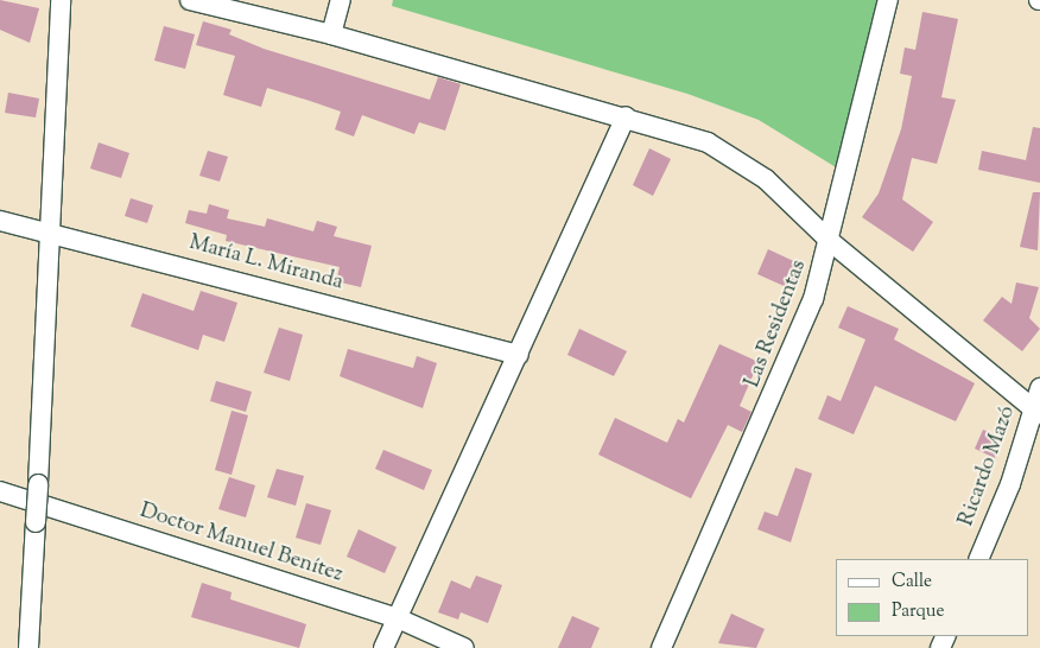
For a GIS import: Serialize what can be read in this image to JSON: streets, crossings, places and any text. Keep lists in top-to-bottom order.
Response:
{
  "streets": {
    "street": [
      "María L. Miranda",
      "Las Residentas",
      "Ricardo Mazó",
      "Doctor Manuel Benítez"
    ]
  },
  "legend": ["Calle", "Parque"]
}
